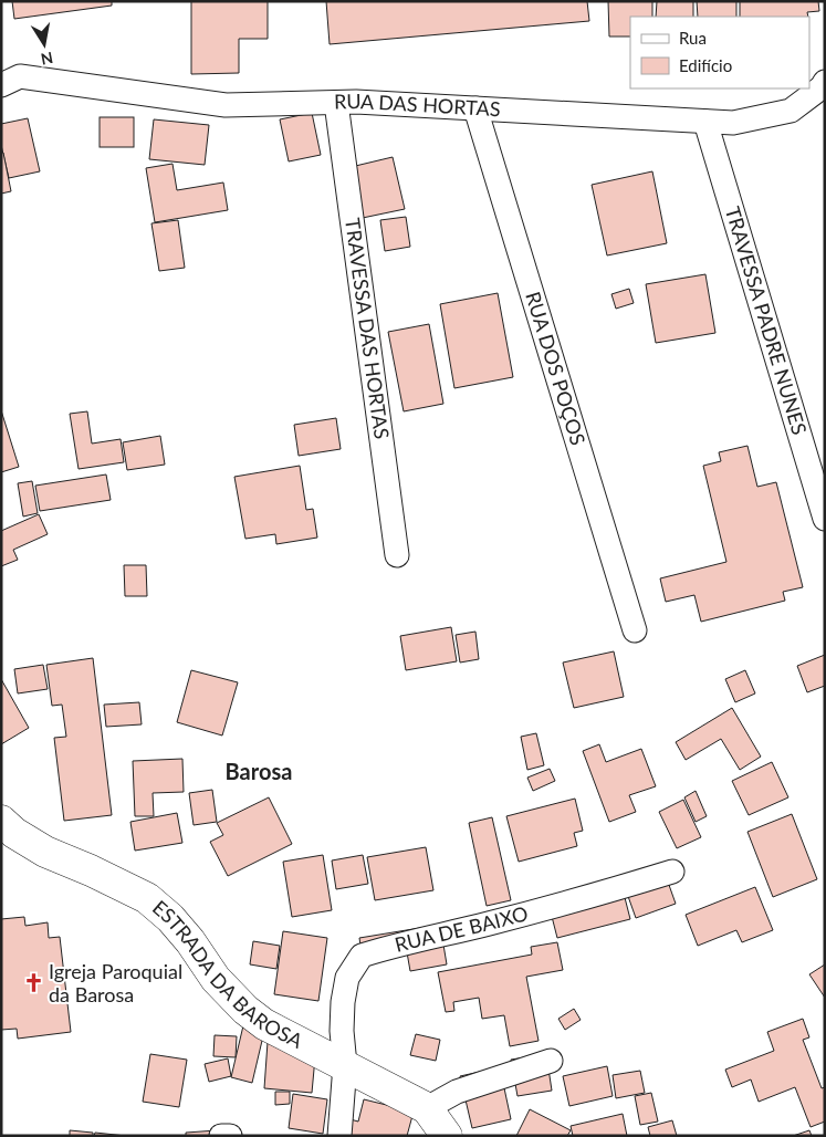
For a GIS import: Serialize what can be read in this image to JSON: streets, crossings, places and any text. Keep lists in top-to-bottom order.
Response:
{
  "streets": {
    "street": [
      "RUA DAS HORTAS",
      "TRAVESSA PADRE NUNES",
      "TRAVESSA DAS HORTAS",
      "RUA DOS POÇOS",
      "RUA DE BAIXO",
      "ESTRADA DA BAROSA"
    ]
  },
  "crossings": [
    ["RUA DAS HORTAS", "TRAVESSA PADRE NUNES"],
    ["RUA DAS HORTAS", "TRAVESSA DAS HORTAS"],
    ["RUA DAS HORTAS", "RUA DOS POÇOS"],
    ["RUA DE BAIXO", "ESTRADA DA BAROSA"]
  ],
  "districts": ["Barosa"],
  "places": {
    "church": ["Igreja Paroquial da Barosa"]
  },
  "legend": ["Rua", "Edifício"],
  "north": "bottom"
}
